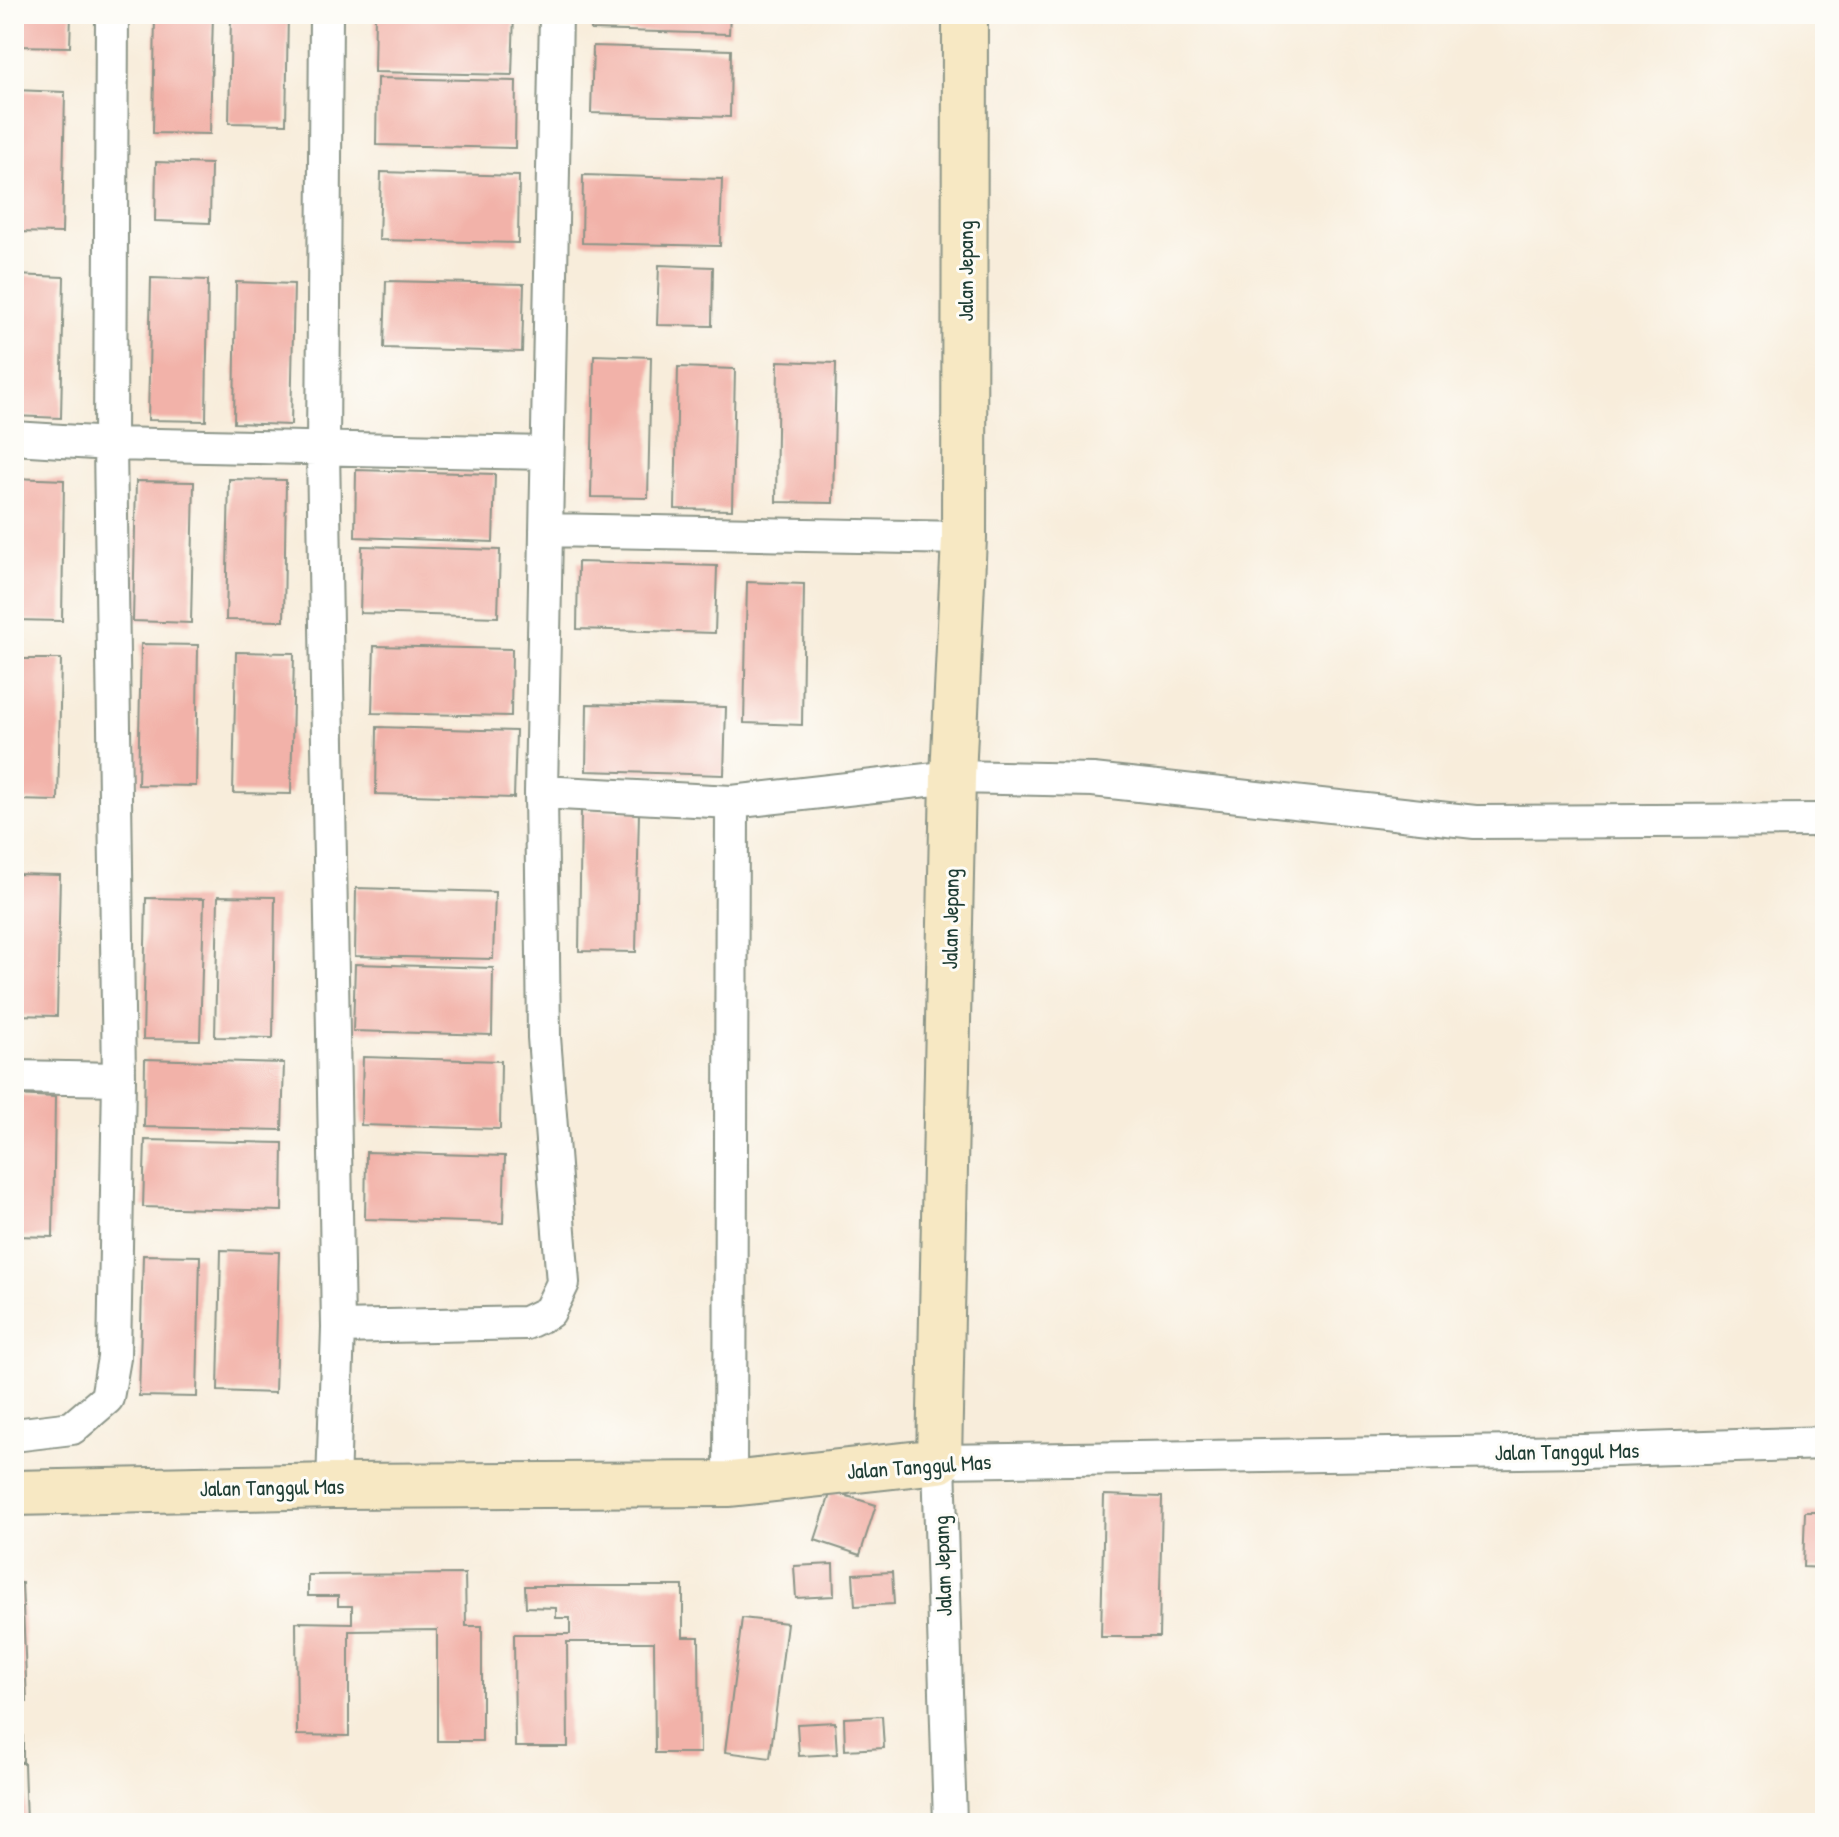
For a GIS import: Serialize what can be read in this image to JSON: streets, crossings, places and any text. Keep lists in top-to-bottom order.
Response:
{
  "streets": {
    "street": ["Jalan Jepang", "Jalan Tanggul Mas"]
  },
  "crossings": [
    ["Jalan Jepang", "Jalan Tanggul Mas"]
  ]
}
